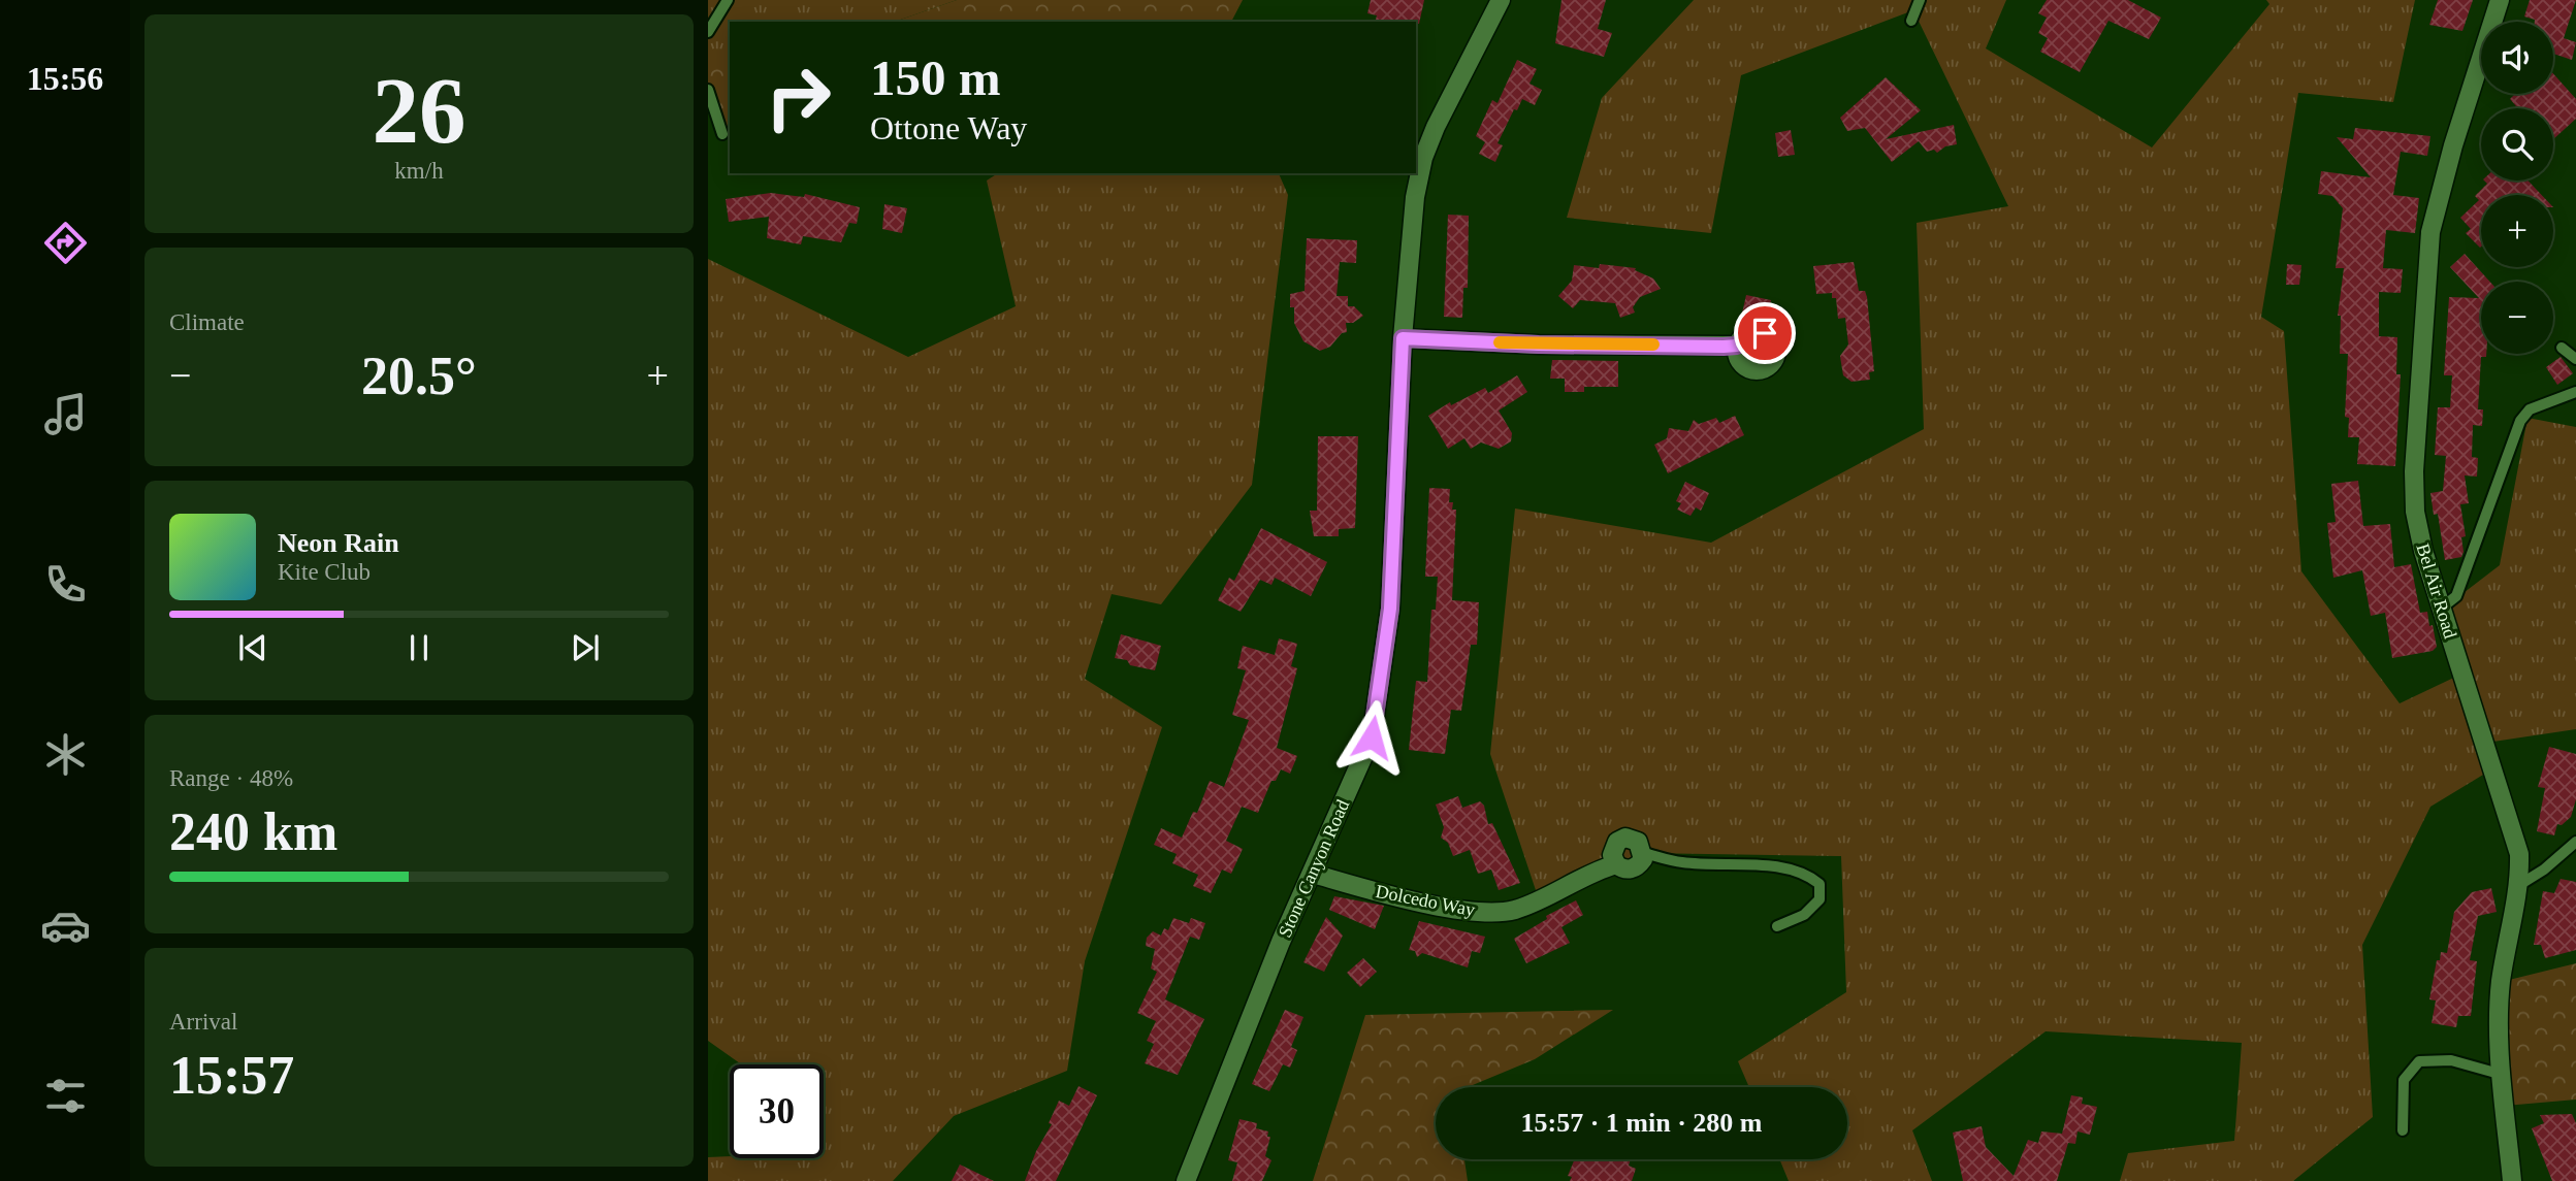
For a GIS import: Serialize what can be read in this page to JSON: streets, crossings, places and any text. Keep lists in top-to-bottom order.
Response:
{
  "streets": {
    "street": ["Bel Air Road", "Stone Canyon Road", "Dolcedo Way"]
  },
  "crossings": [
    ["Stone Canyon Road", "Dolcedo Way"]
  ],
  "page": {
    "tabs": "15:56",
    "tile": [
      ["26", "km/h"],
      "Climate",
      ["Range · 48%", "240 km"],
      ["Arrival", "15:57"]
    ],
    "map_buttons": ["+", "−"],
    "turn": ["150 m", "Ottone Way"],
    "heat": ["−", "20.5°", "+"],
    "song": ["Neon Rain", "Kite Club"],
    "limit": "30",
    "trip": "15:57 · 1 min · 280 m"
  }
}
